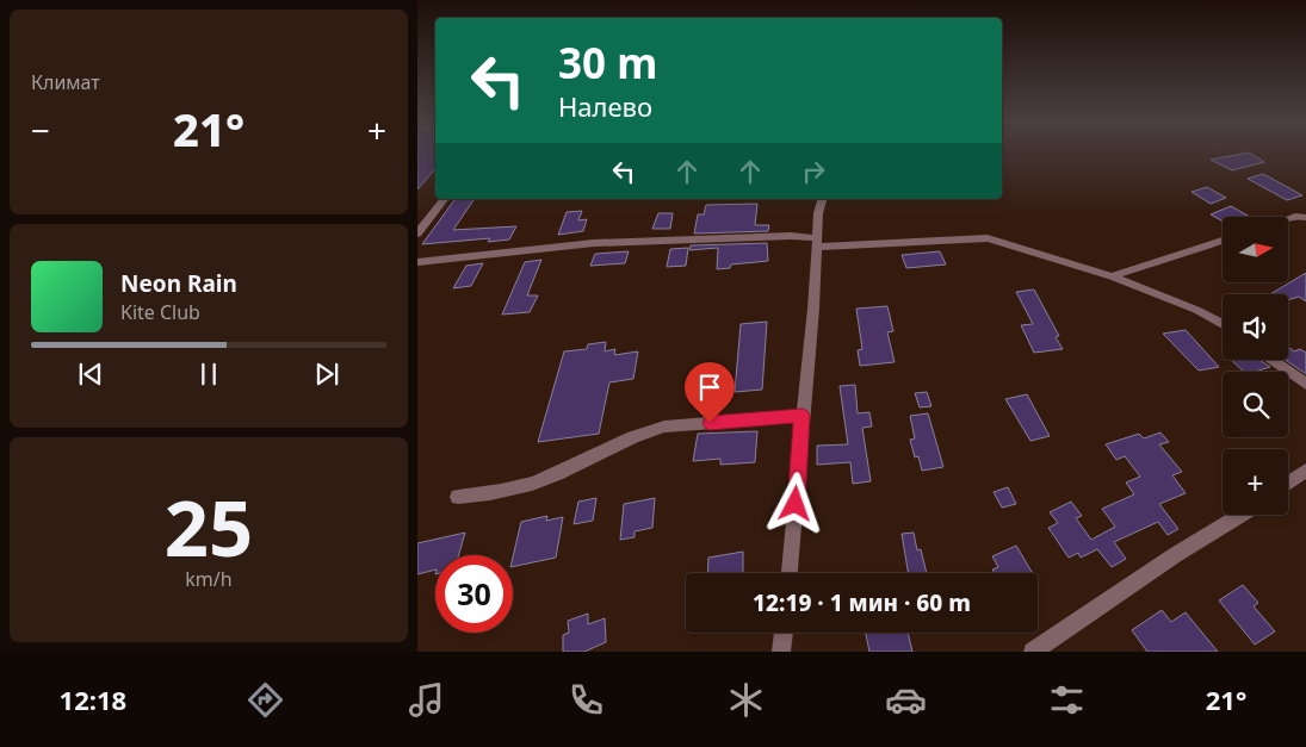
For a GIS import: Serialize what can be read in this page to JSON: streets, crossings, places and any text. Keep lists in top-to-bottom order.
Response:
{
  "north": "right",
  "page": {
    "tile": [
      "Климат",
      ["25", "km/h"]
    ],
    "turn": ["30 m", "Налево"],
    "heat": ["−", "21°", "+"],
    "map_buttons": "+",
    "song": ["Neon Rain", "Kite Club"],
    "limit": "30",
    "trip": "12:19 · 1 мин · 60 m",
    "tabs": ["12:18", "21°"]
  }
}
